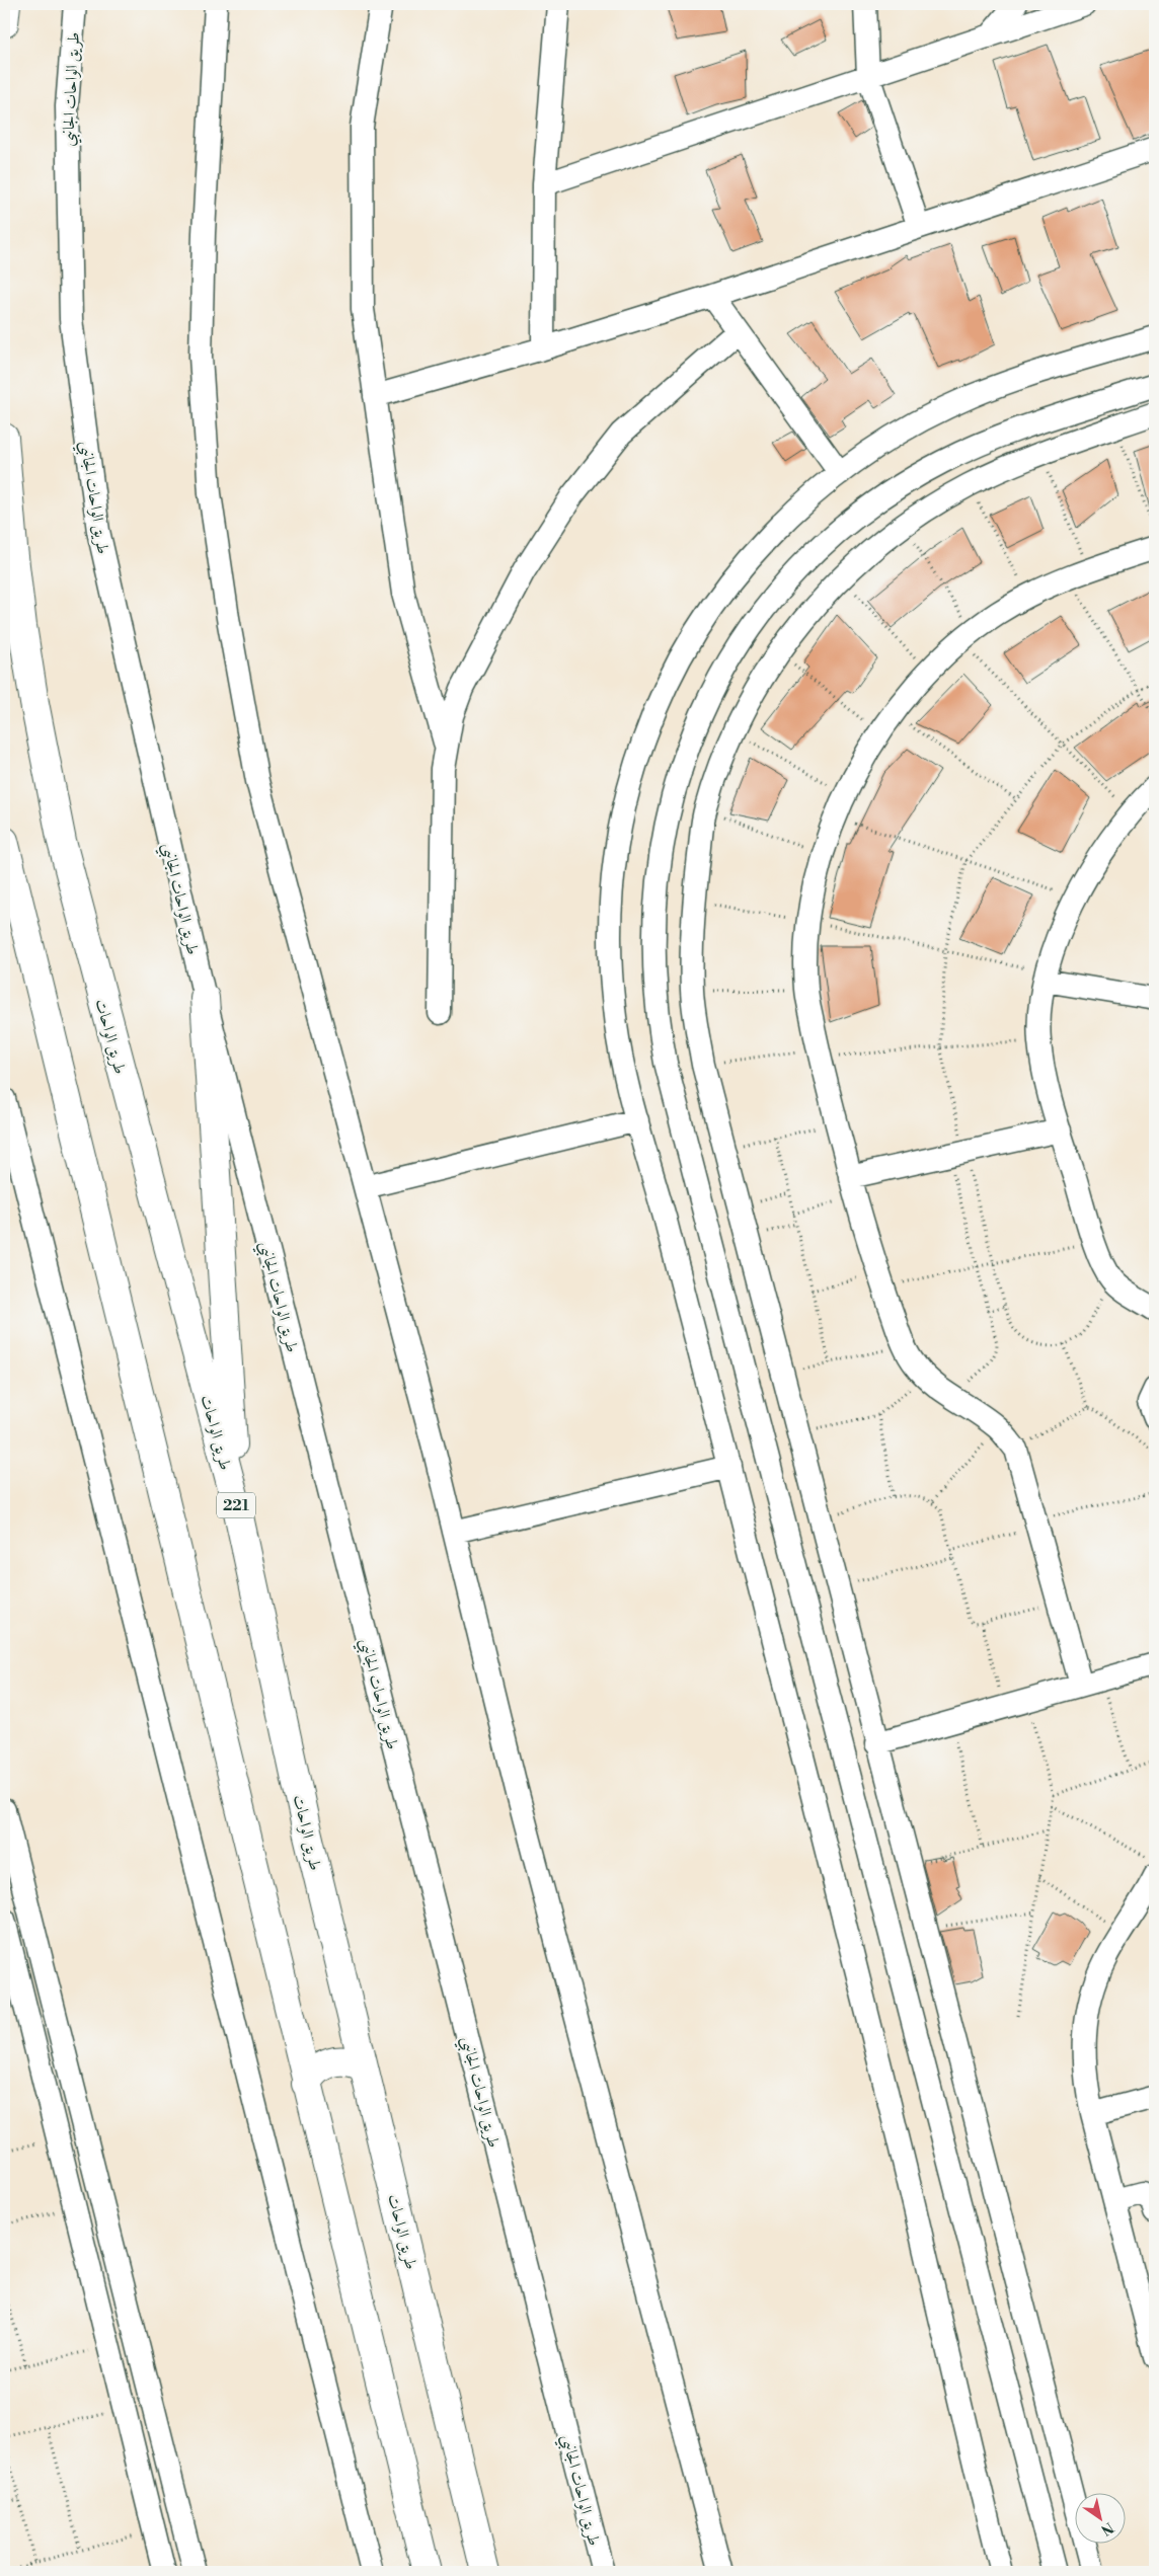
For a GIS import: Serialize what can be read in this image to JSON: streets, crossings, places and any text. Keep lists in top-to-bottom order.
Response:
{
  "streets": {
    "highway": ["طريق الواحات", "221"],
    "street": ["طريق الواحات الجانبي"]
  },
  "north": "bottom right"
}
